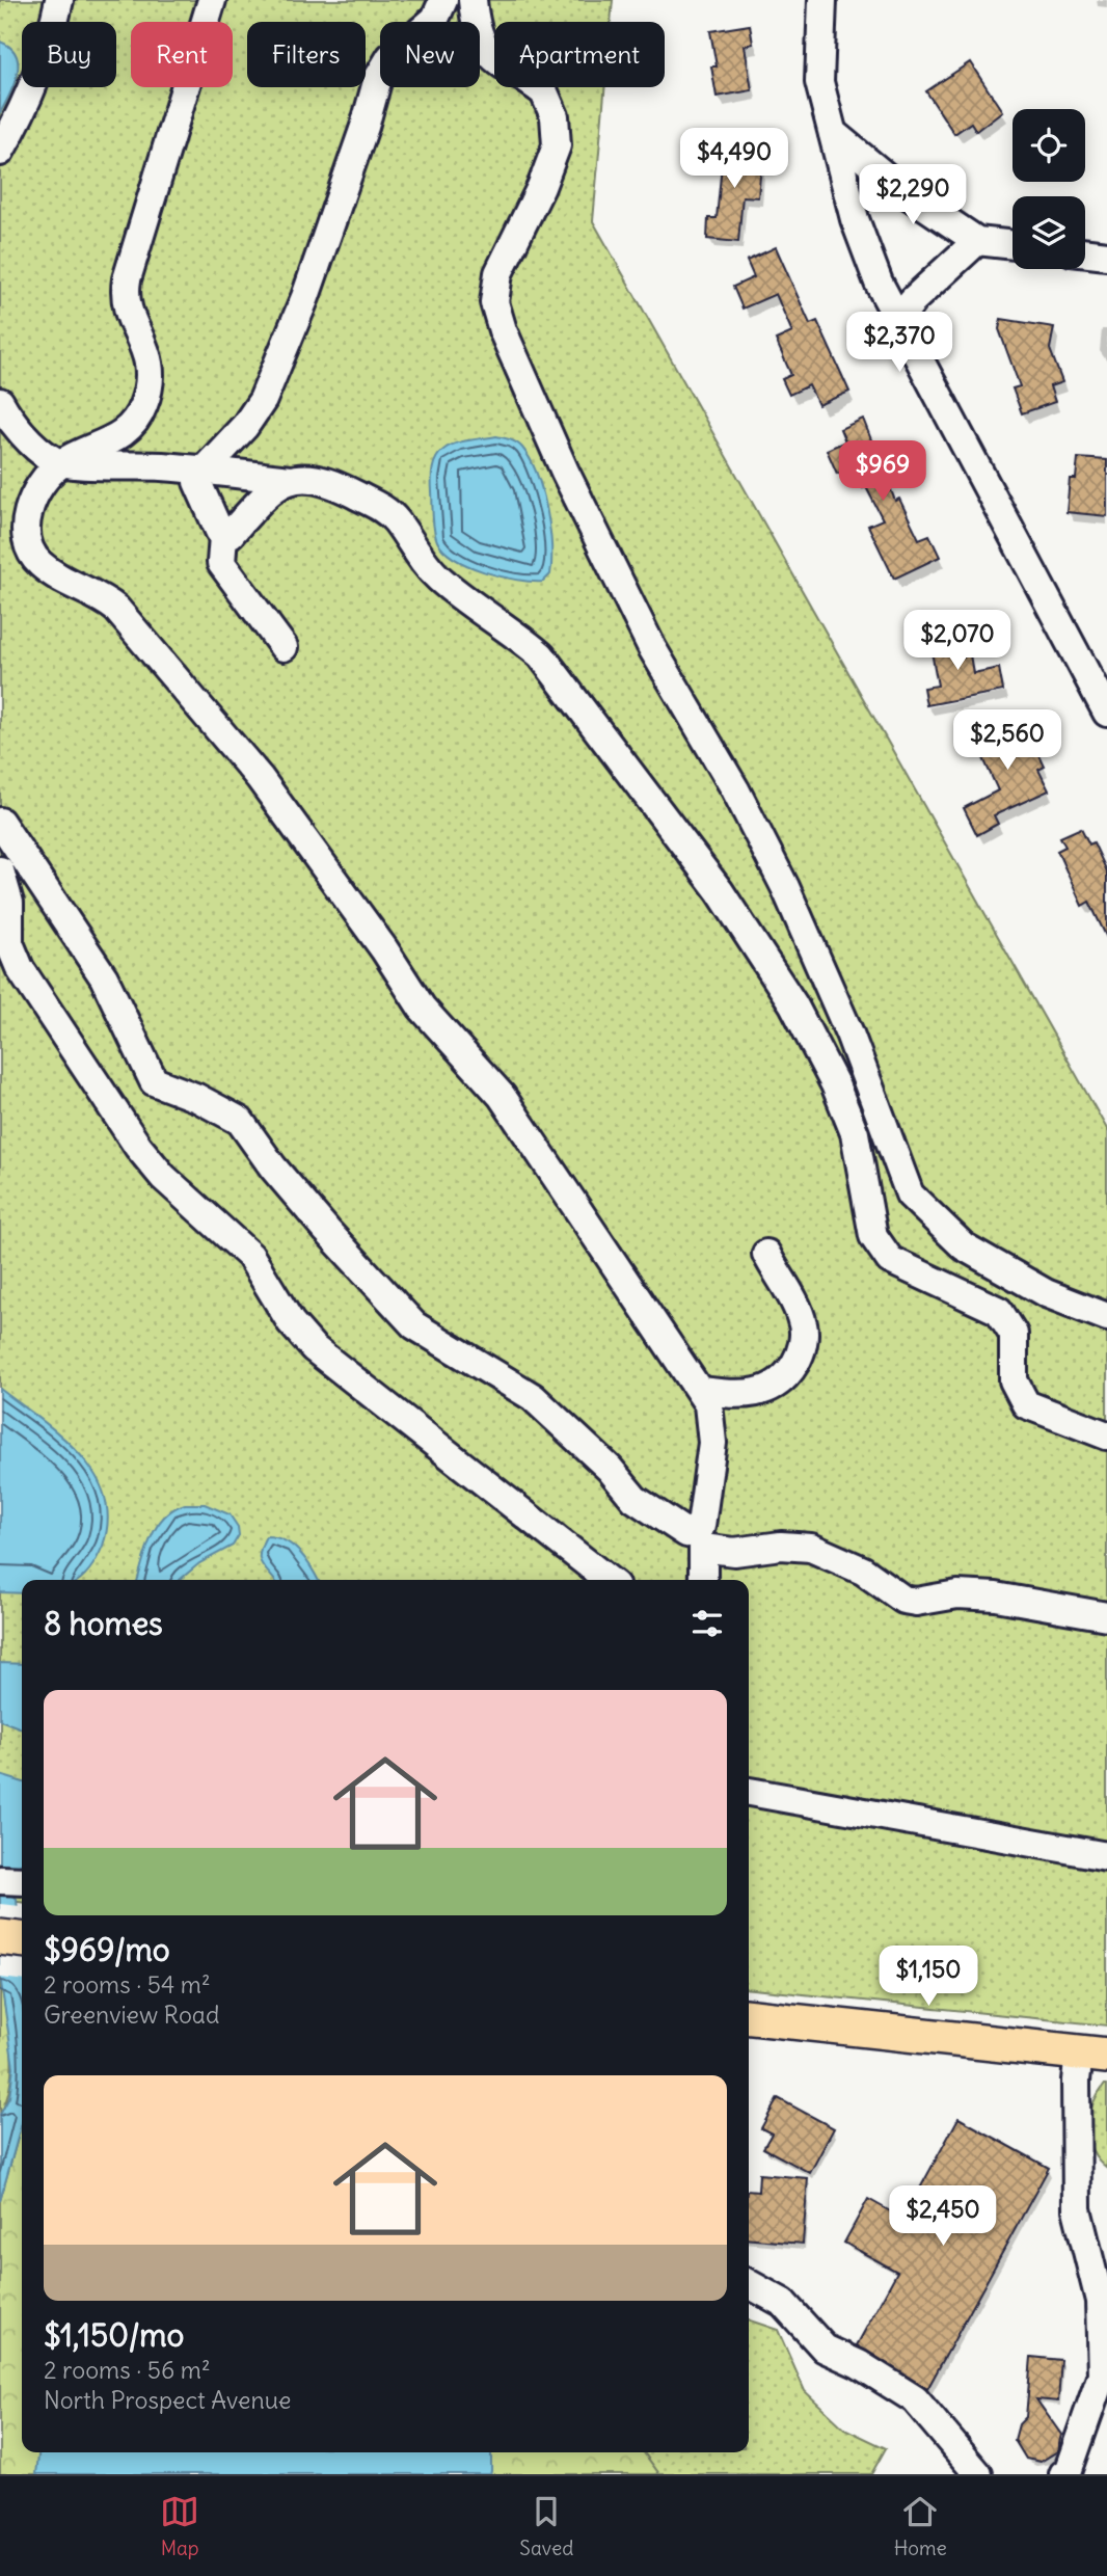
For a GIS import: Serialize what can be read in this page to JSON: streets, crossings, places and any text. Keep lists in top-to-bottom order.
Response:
{
  "page": {
    "chip": [
      "Buy",
      "Rent",
      "Filters",
      "New",
      "Apartment"
    ],
    "price": [
      "$4,490",
      "$2,290",
      "$2,370",
      "$969",
      "$2,070",
      "$2,560",
      "$1,150",
      "$2,450"
    ],
    "heading": "8 homes",
    "list": [
      {
        "name": "$969/mo",
        "note": "2 rooms · 54 m² · Greenview Road"
      },
      {
        "name": "$1,150/mo",
        "note": "2 rooms · 56 m² · North Prospect Avenue"
      }
    ],
    "tabs": ["Map", "Saved", "Home"]
  }
}
